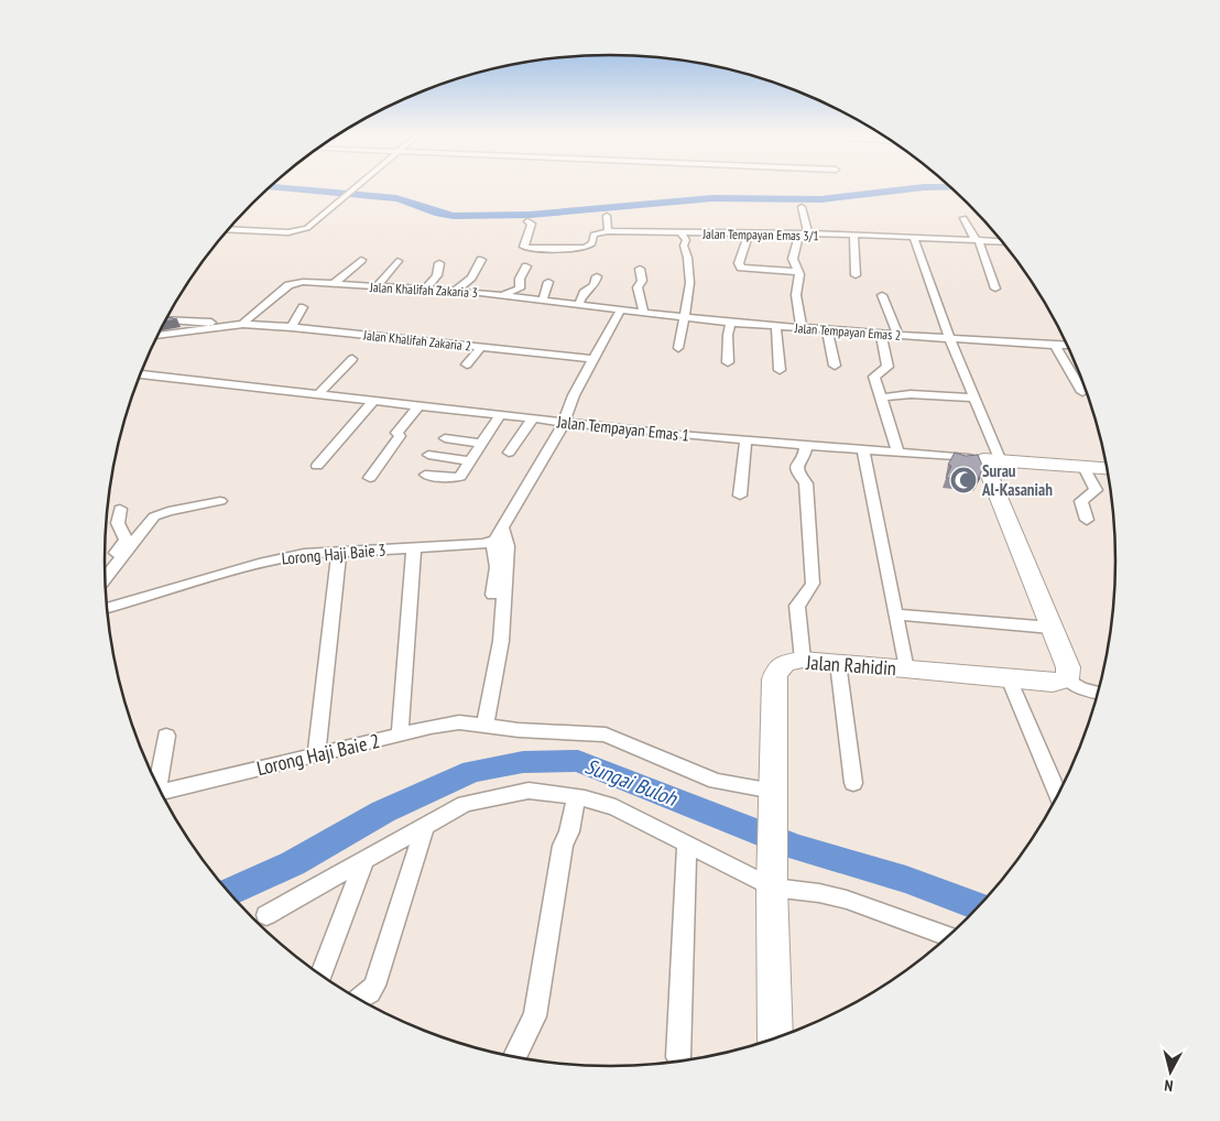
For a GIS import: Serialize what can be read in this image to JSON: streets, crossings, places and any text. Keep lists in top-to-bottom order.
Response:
{
  "streets": {
    "street": [
      "Jalan Tempayan Emas 3/1",
      "Jalan Khalifah Zakaria 3",
      "Jalan Tempayan Emas 2",
      "Jalan Khalifah Zakaria 2",
      "Jalan Tempayan Emas 1",
      "Lorong Haji Baie 3",
      "Jalan Rahidin",
      "Lorong Haji Baie 2"
    ]
  },
  "crossings": [
    ["Jalan Khalifah Zakaria 3", "Jalan Tempayan Emas 2"],
    ["Jalan Khalifah Zakaria 3", "Jalan Khalifah Zakaria 2"],
    ["Jalan Rahidin", "Lorong Haji Baie 2"]
  ],
  "water": ["Sungai Buloh"],
  "places": {
    "mosque": ["Surau Al-Kasaniah"]
  },
  "north": "bottom"
}
